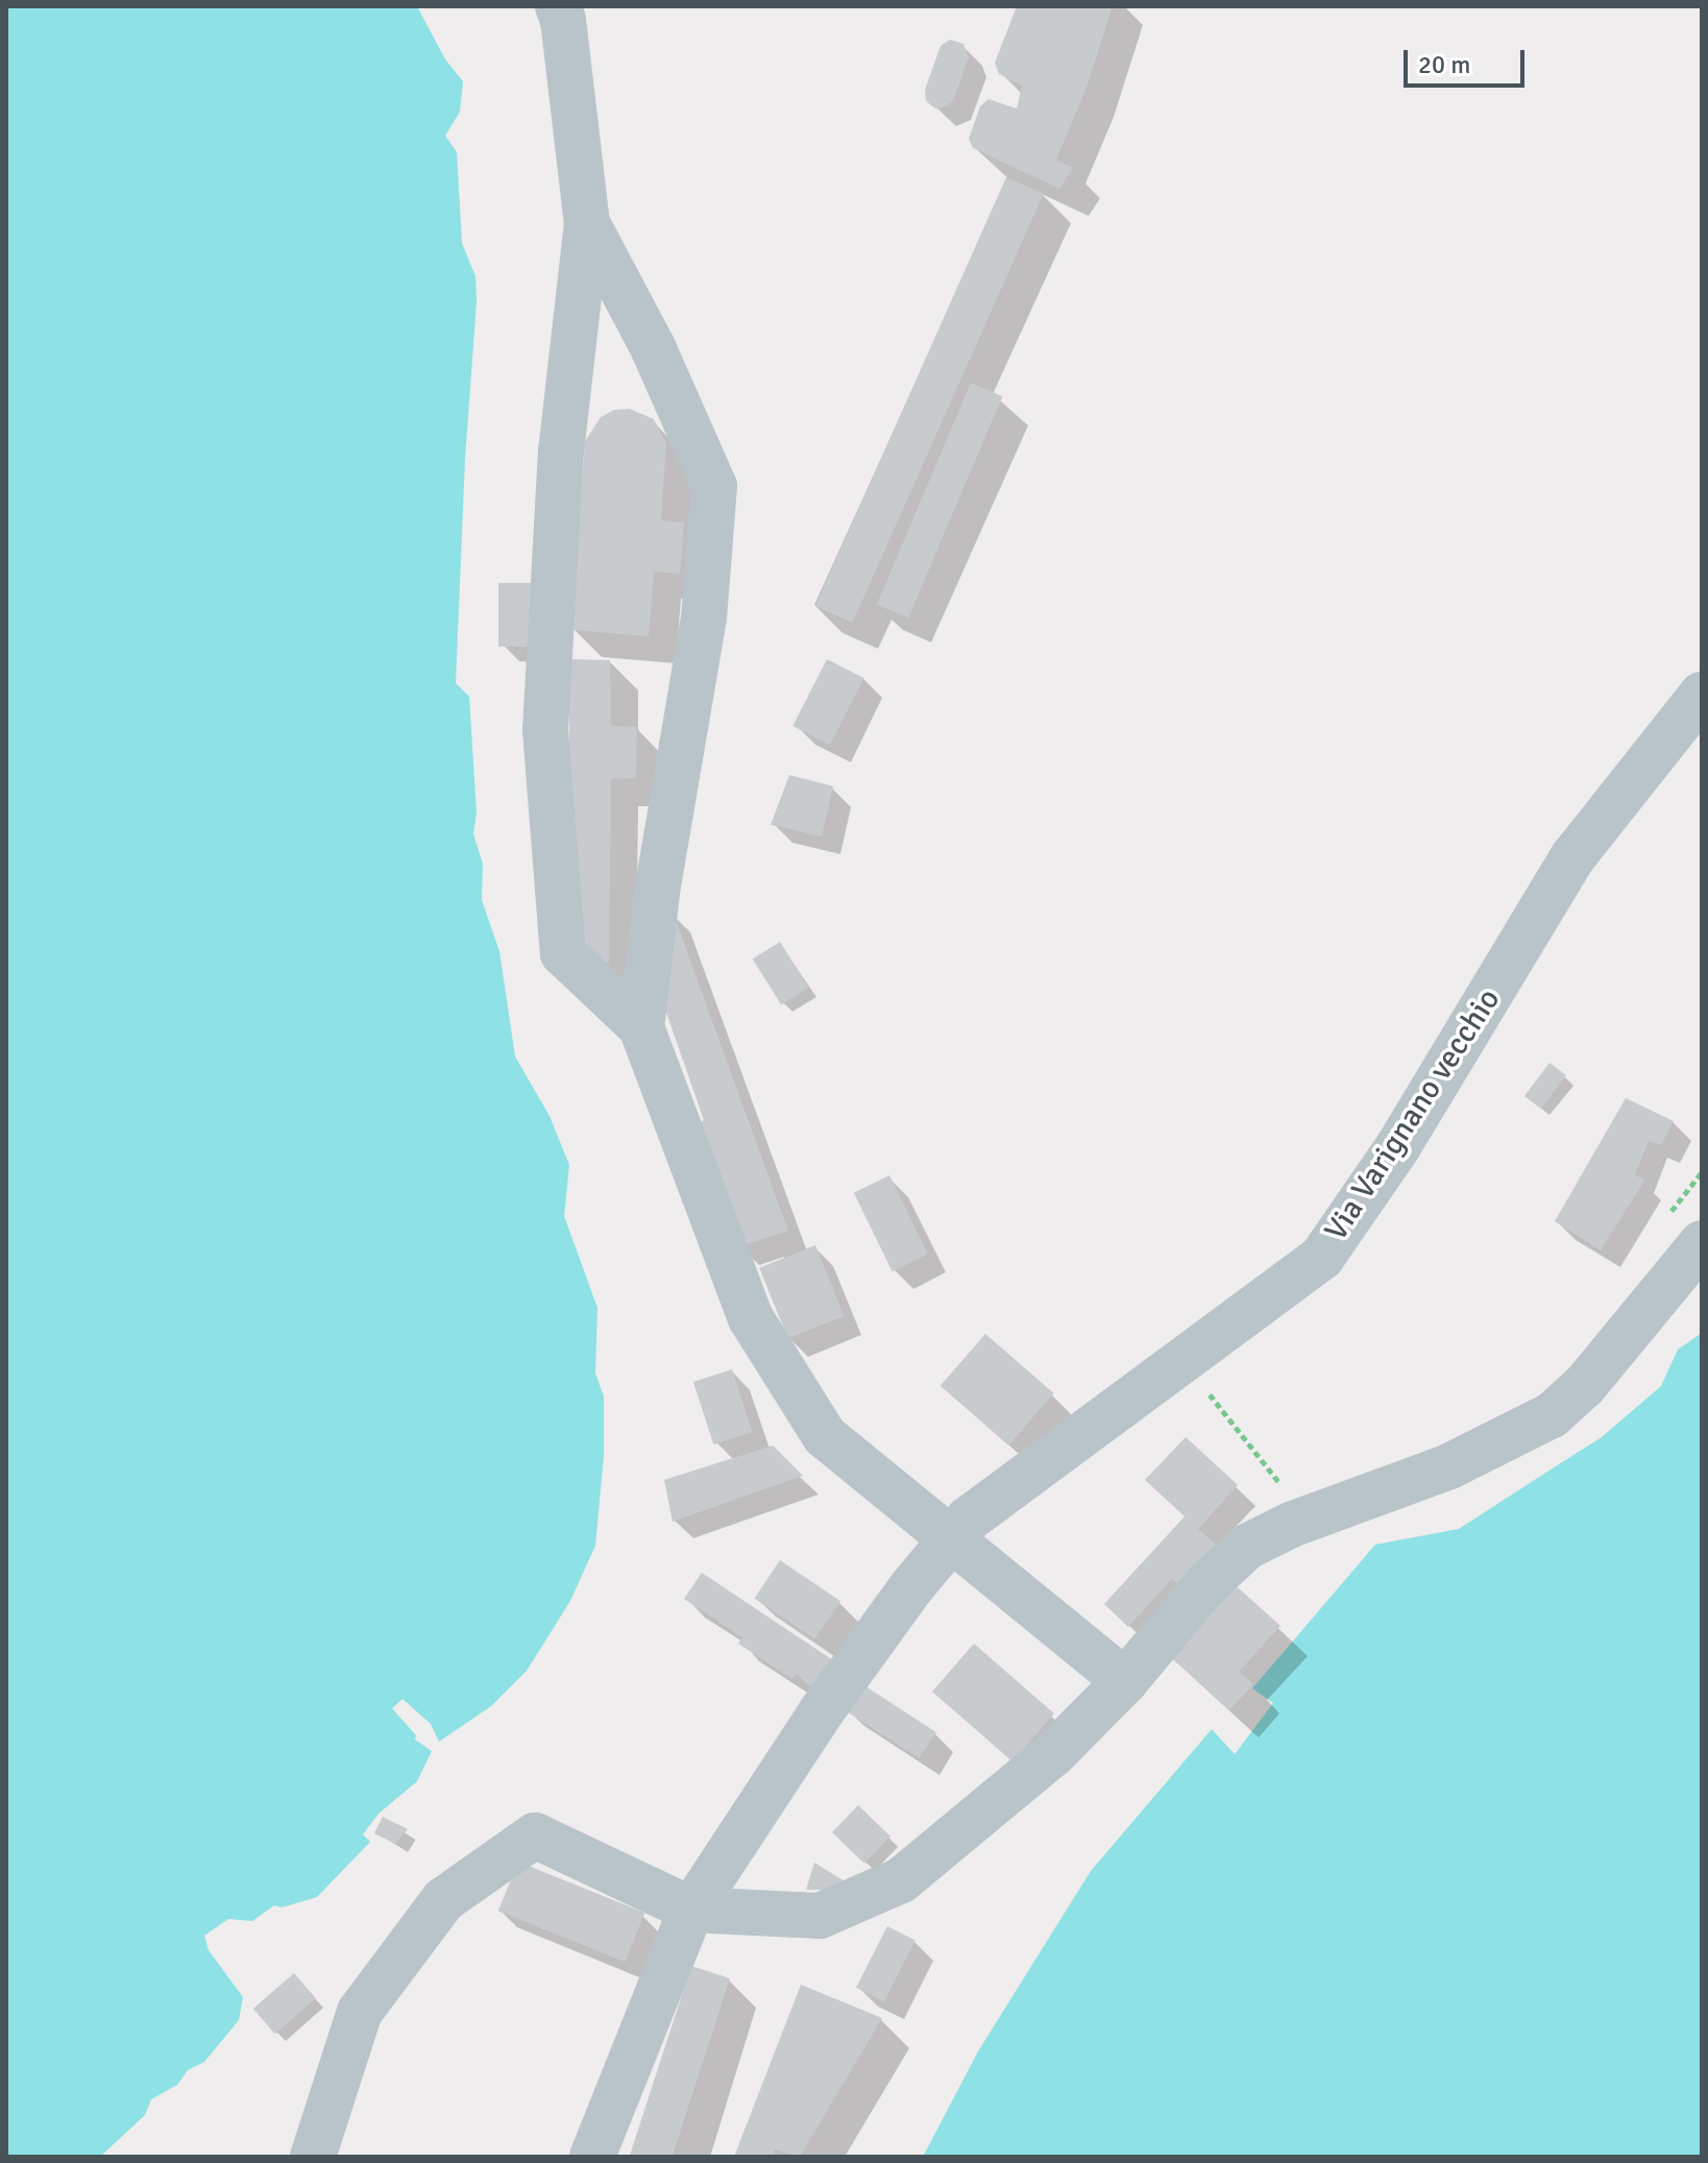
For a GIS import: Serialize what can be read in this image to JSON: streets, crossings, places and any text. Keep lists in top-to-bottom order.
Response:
{
  "streets": {
    "street": ["Via Varignano vecchio"]
  },
  "scale_bar": "20 m"
}
